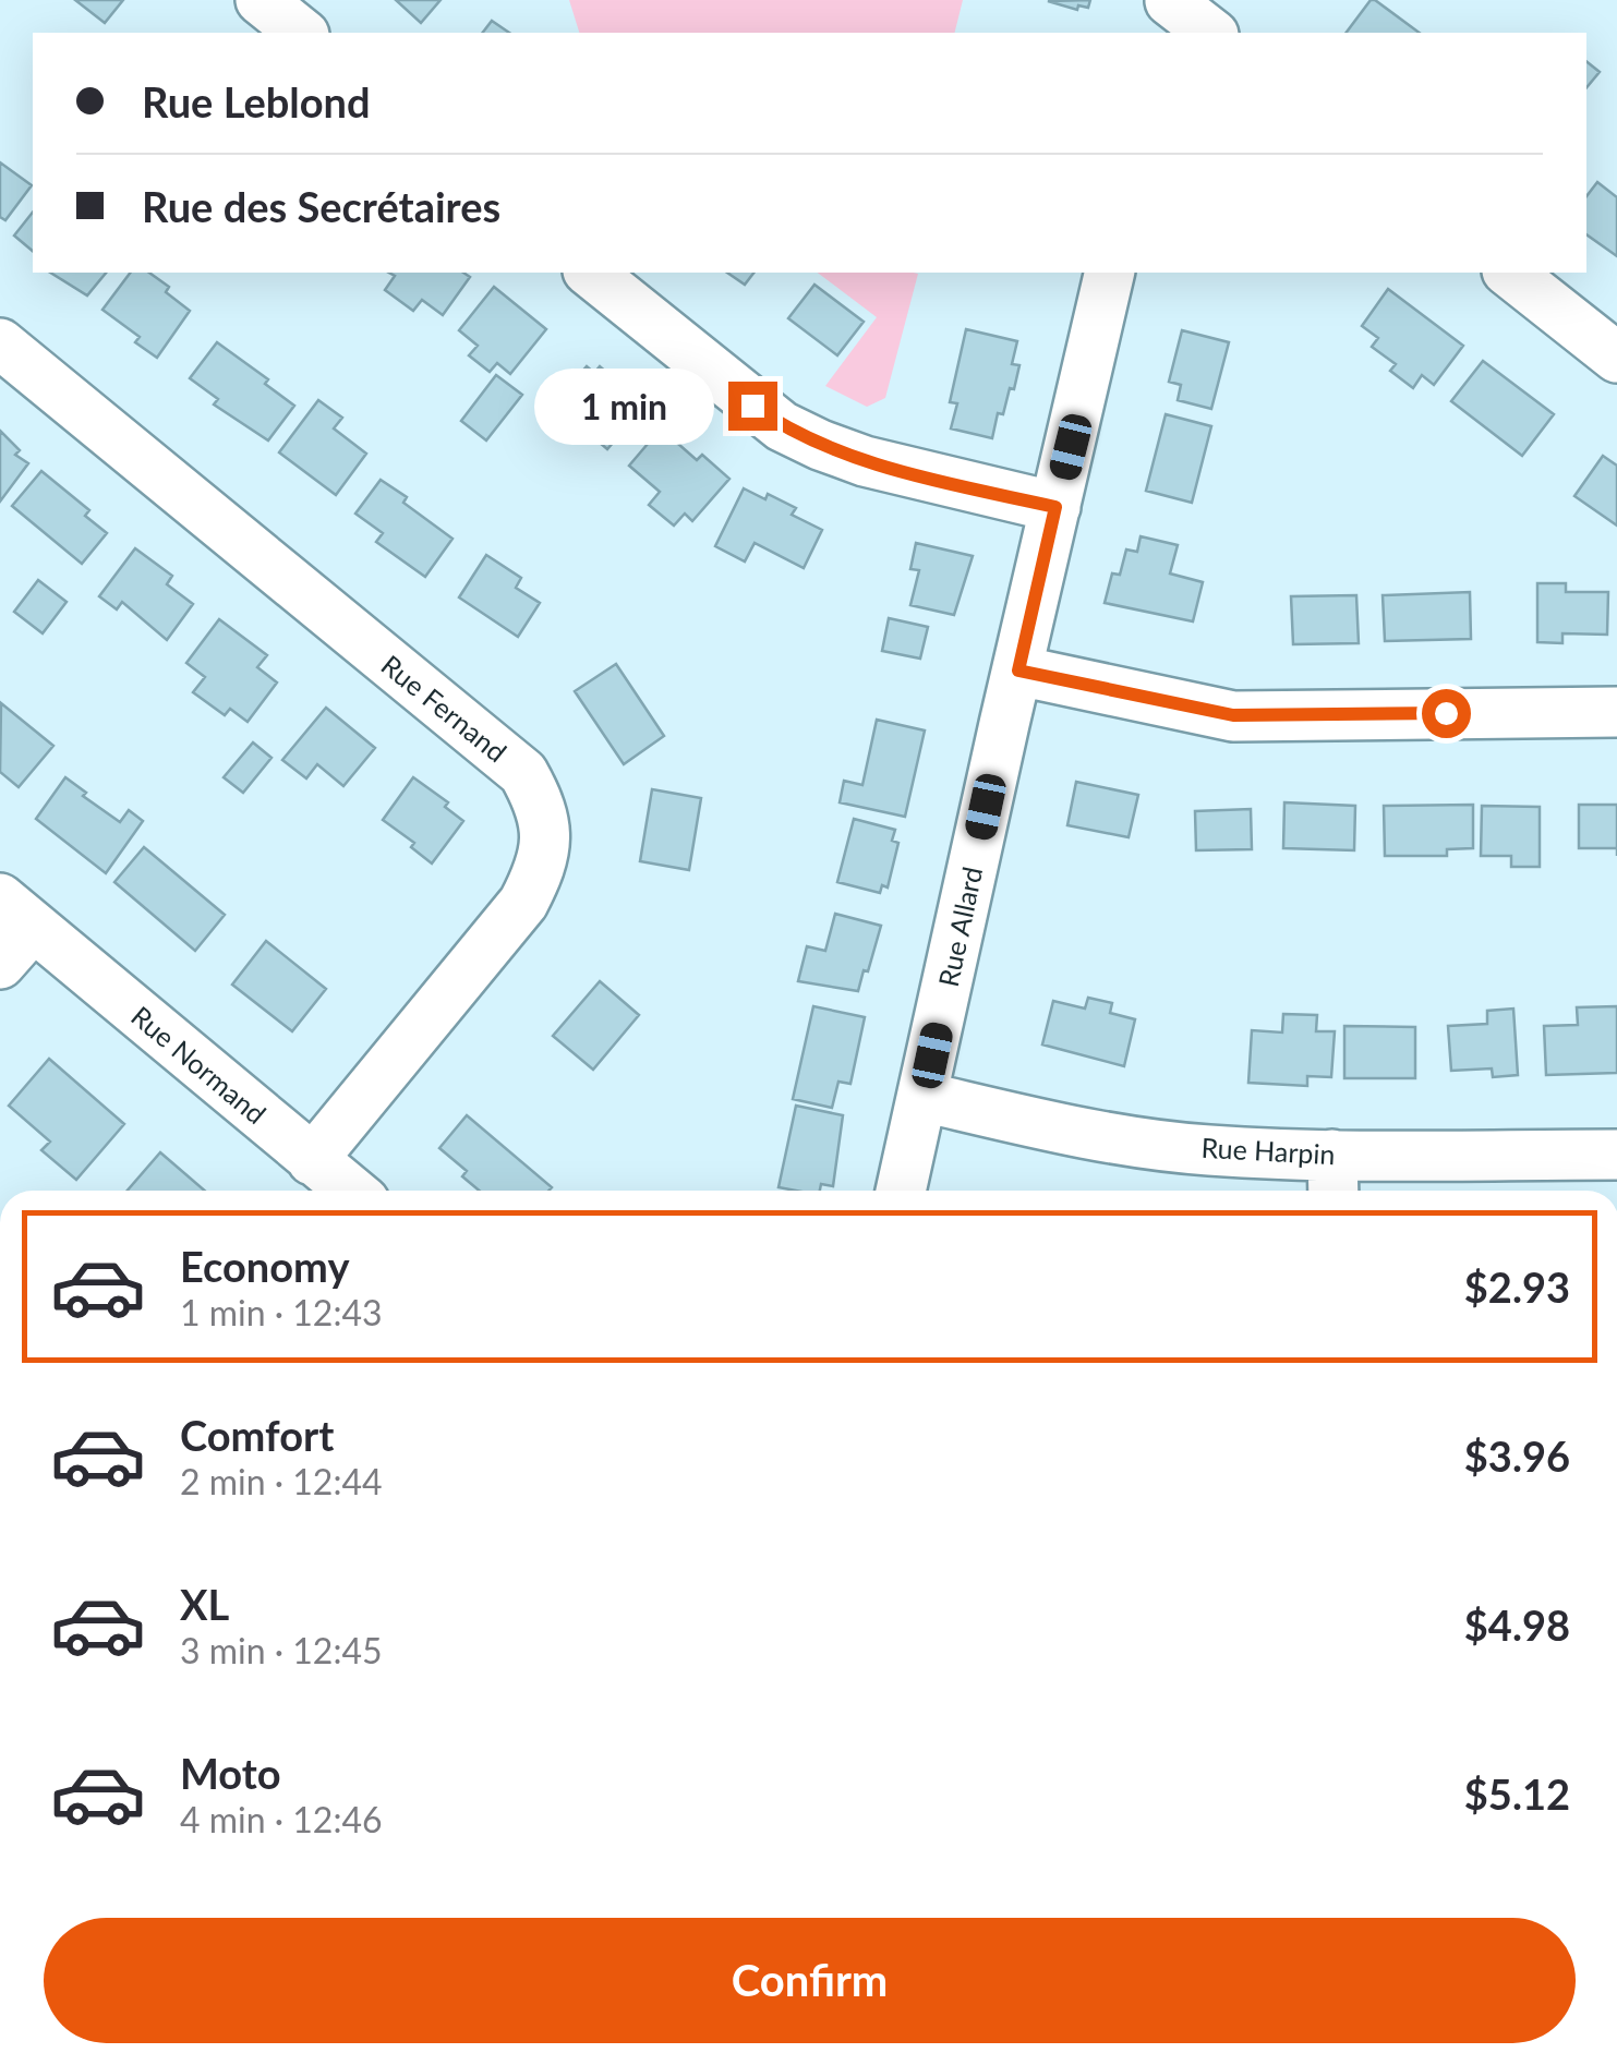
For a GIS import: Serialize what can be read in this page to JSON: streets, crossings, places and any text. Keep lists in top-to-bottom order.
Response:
{
  "streets": {
    "street": [
      "Rue Fernand",
      "Rue Allard",
      "Rue Normand",
      "Rue Harpin"
    ]
  },
  "crossings": [
    ["Rue Fernand", "Rue Normand"],
    ["Rue Allard", "Rue Harpin"]
  ],
  "page": {
    "banner": ["Rue Leblond", "Rue des Secrétaires"],
    "bubble": "1 min",
    "list": [
      {
        "name": "Economy",
        "note": "1 min · 12:43",
        "value": "$2.93"
      },
      {
        "name": "Comfort",
        "note": "2 min · 12:44",
        "value": "$3.96"
      },
      {
        "name": "XL",
        "note": "3 min · 12:45",
        "value": "$4.98"
      },
      {
        "name": "Moto",
        "note": "4 min · 12:46",
        "value": "$5.12"
      }
    ],
    "buttons": "Confirm"
  }
}
